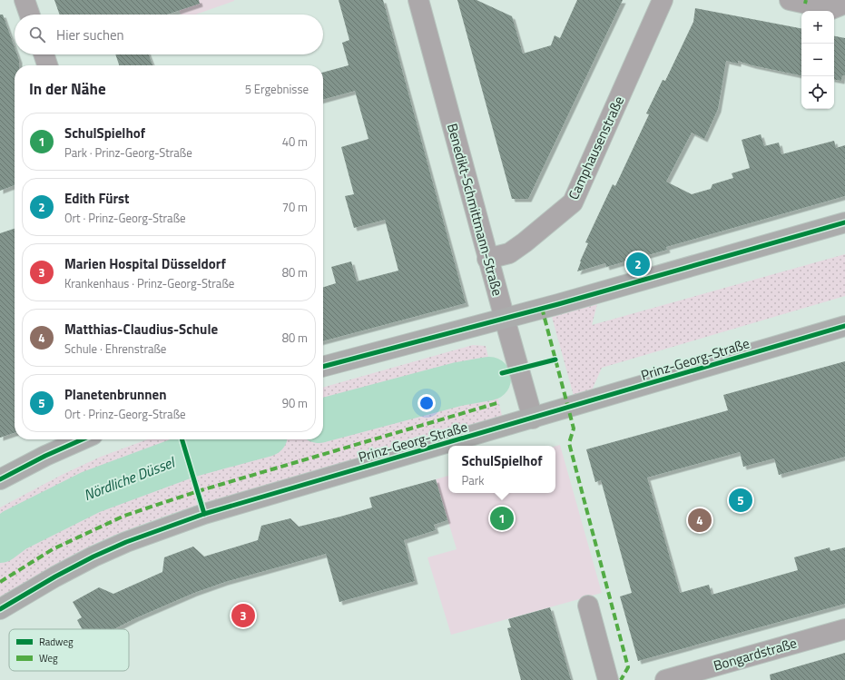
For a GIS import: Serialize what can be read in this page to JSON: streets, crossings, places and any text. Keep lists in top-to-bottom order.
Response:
{
  "streets": {
    "main road": ["Prinz-Georg-Straße"],
    "street": ["Camphausenstraße", "Benedikt-Schmittmann-Straße", "Bongardstraße"]
  },
  "crossings": [
    ["Camphausenstraße", "Benedikt-Schmittmann-Straße"],
    ["Benedikt-Schmittmann-Straße", "Prinz-Georg-Straße"]
  ],
  "water": ["Nördliche Düssel"],
  "legend": ["Radweg", "Weg"],
  "page": {
    "map_buttons": ["+", "−"],
    "search": "Hier suchen",
    "heading": ["In der Nähe", "5 Ergebnisse"],
    "list": [
      {
        "mark": "1",
        "name": "SchulSpielhof",
        "note": "Park · Prinz-Georg-Straße",
        "value": "40 m"
      },
      {
        "mark": "2",
        "name": "Edith Fürst",
        "note": "Ort · Prinz-Georg-Straße",
        "value": "70 m"
      },
      {
        "mark": "3",
        "name": "Marien Hospital Düsseldorf",
        "note": "Krankenhaus · Prinz-Georg-Straße",
        "value": "80 m"
      },
      {
        "mark": "4",
        "name": "Matthias-Claudius-Schule",
        "note": "Schule · Ehrenstraße",
        "value": "80 m"
      },
      {
        "mark": "5",
        "name": "Planetenbrunnen",
        "note": "Ort · Prinz-Georg-Straße",
        "value": "90 m"
      }
    ],
    "pins": [
      "2",
      "5",
      "1",
      "4",
      "3"
    ],
    "popup": ["SchulSpielhof", "Park"]
  }
}
